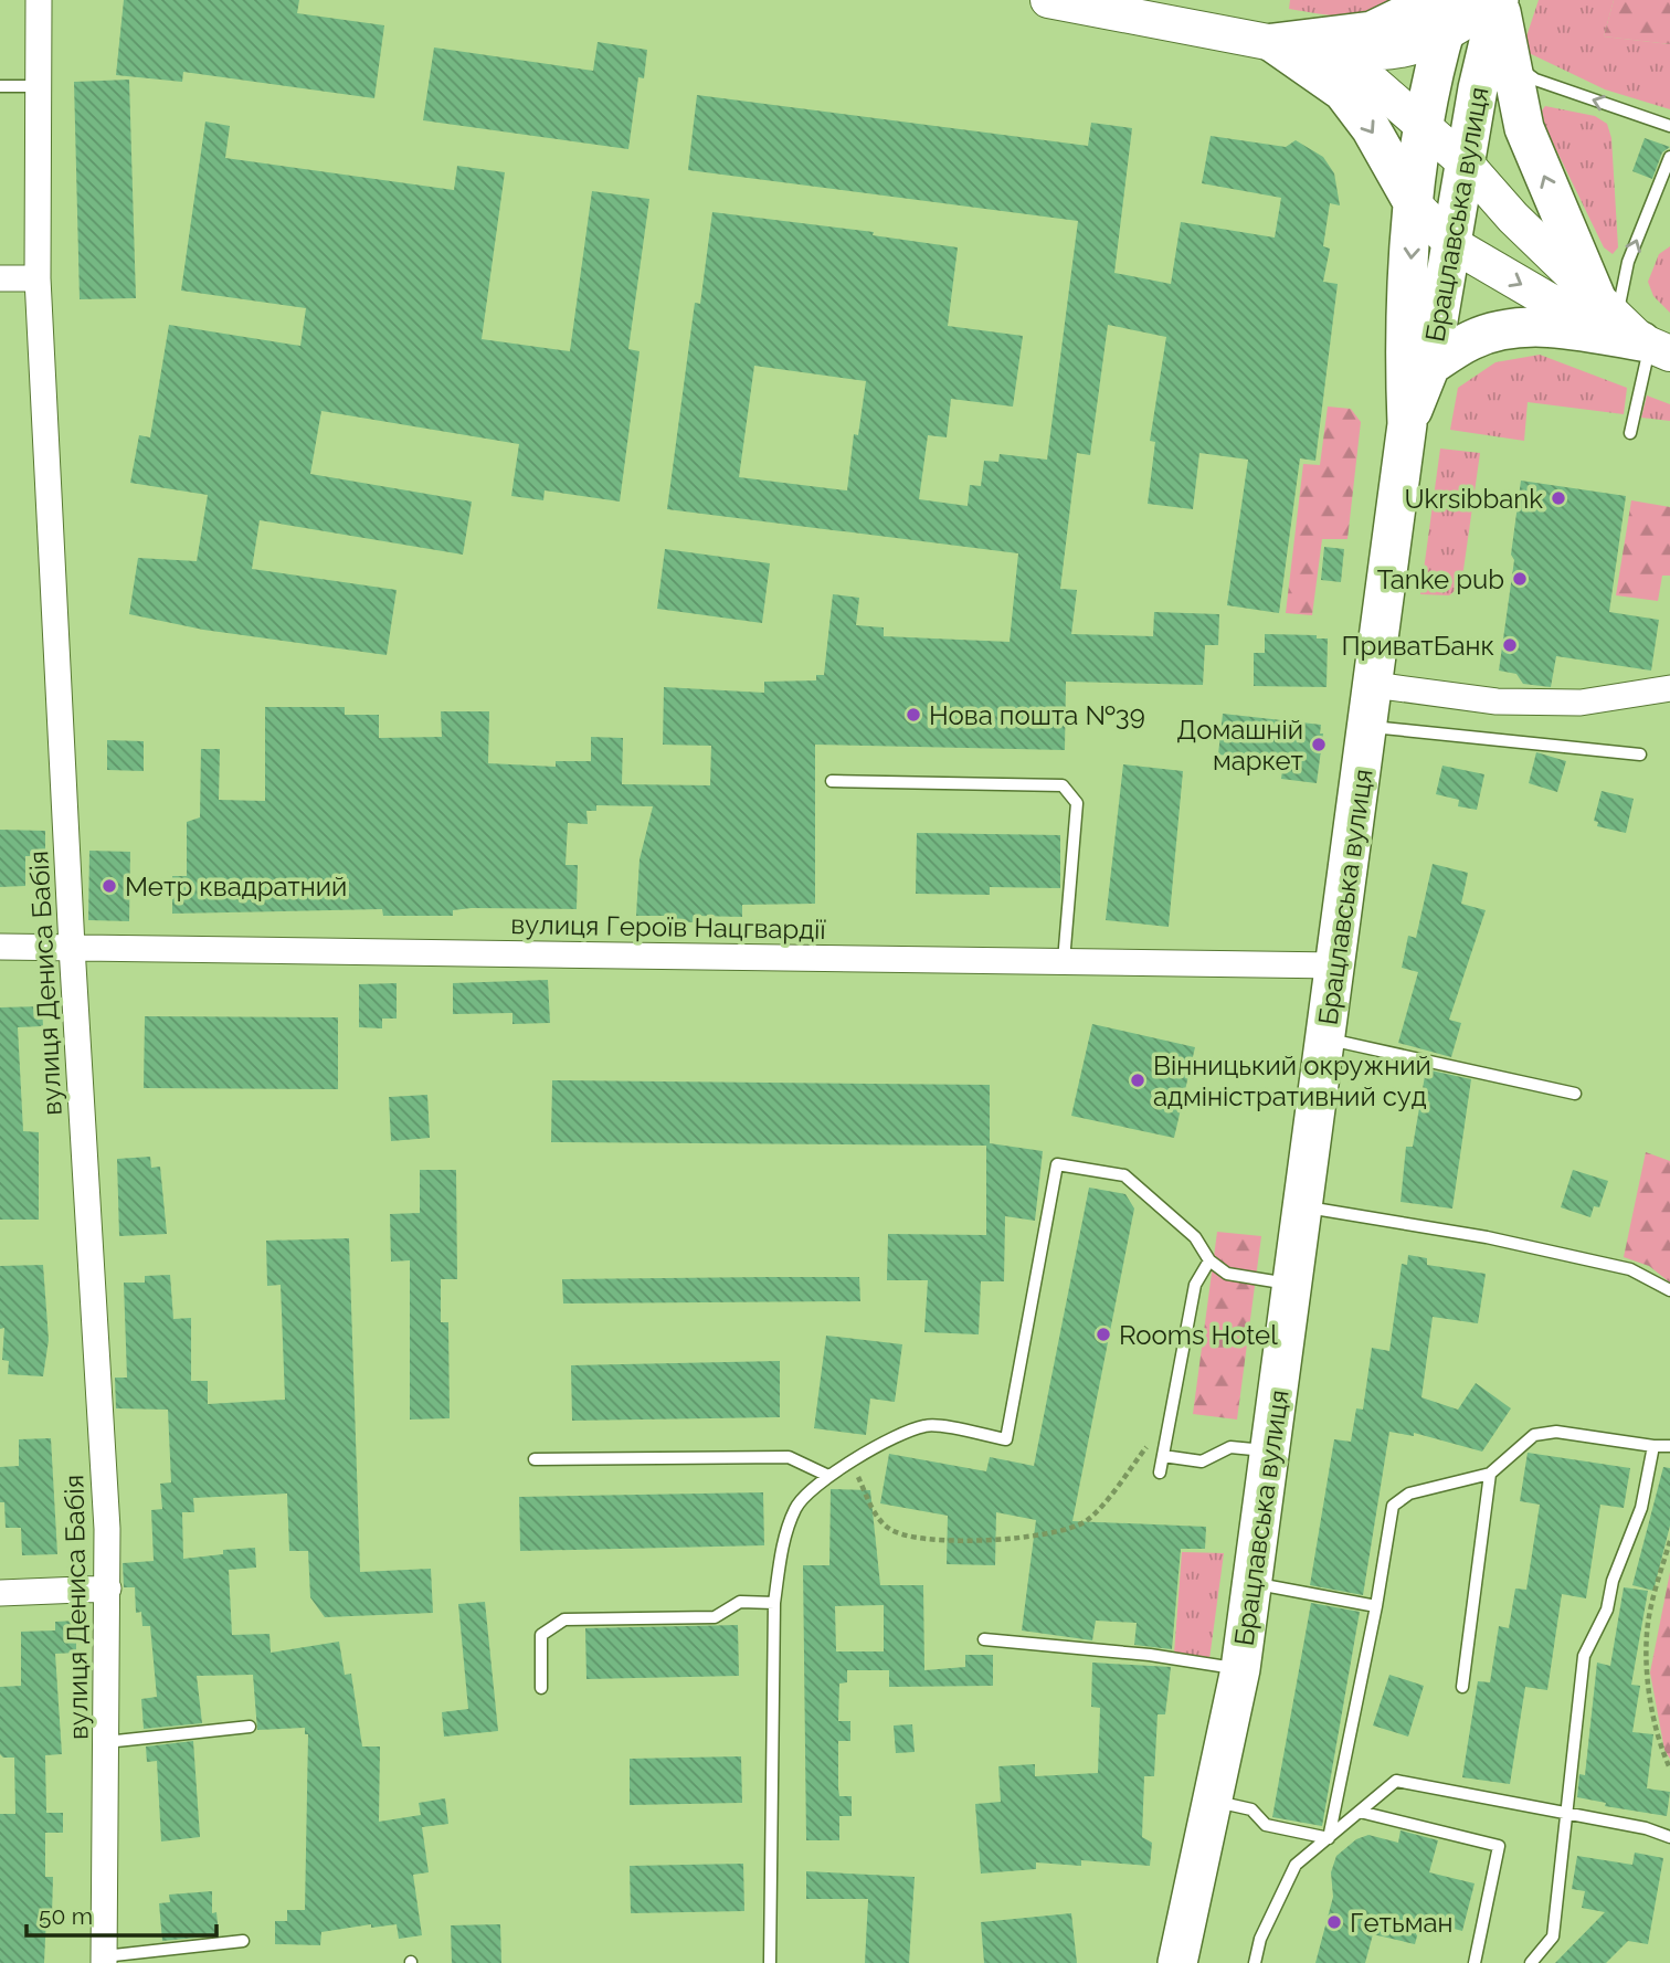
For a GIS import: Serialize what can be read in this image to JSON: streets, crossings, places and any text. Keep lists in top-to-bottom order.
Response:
{
  "streets": {
    "main road": ["Брацлавська вулиця"],
    "street": ["вулиця Героїв Нацгвардії", "вулиця Дениса Бабія"]
  },
  "crossings": [
    ["Брацлавська вулиця", "вулиця Героїв Нацгвардії"],
    ["вулиця Героїв Нацгвардії", "вулиця Дениса Бабія"]
  ],
  "places": [
    "Ukrsibbank",
    "Tanke pub",
    "ПриватБанк",
    "Нова пошта №39",
    "Домашній маркет",
    "Метр квадратний",
    "Вінницький окружний адміністративний суд",
    "Rooms Hotel",
    "Гетьман"
  ],
  "scale_bar": "50 m"
}
